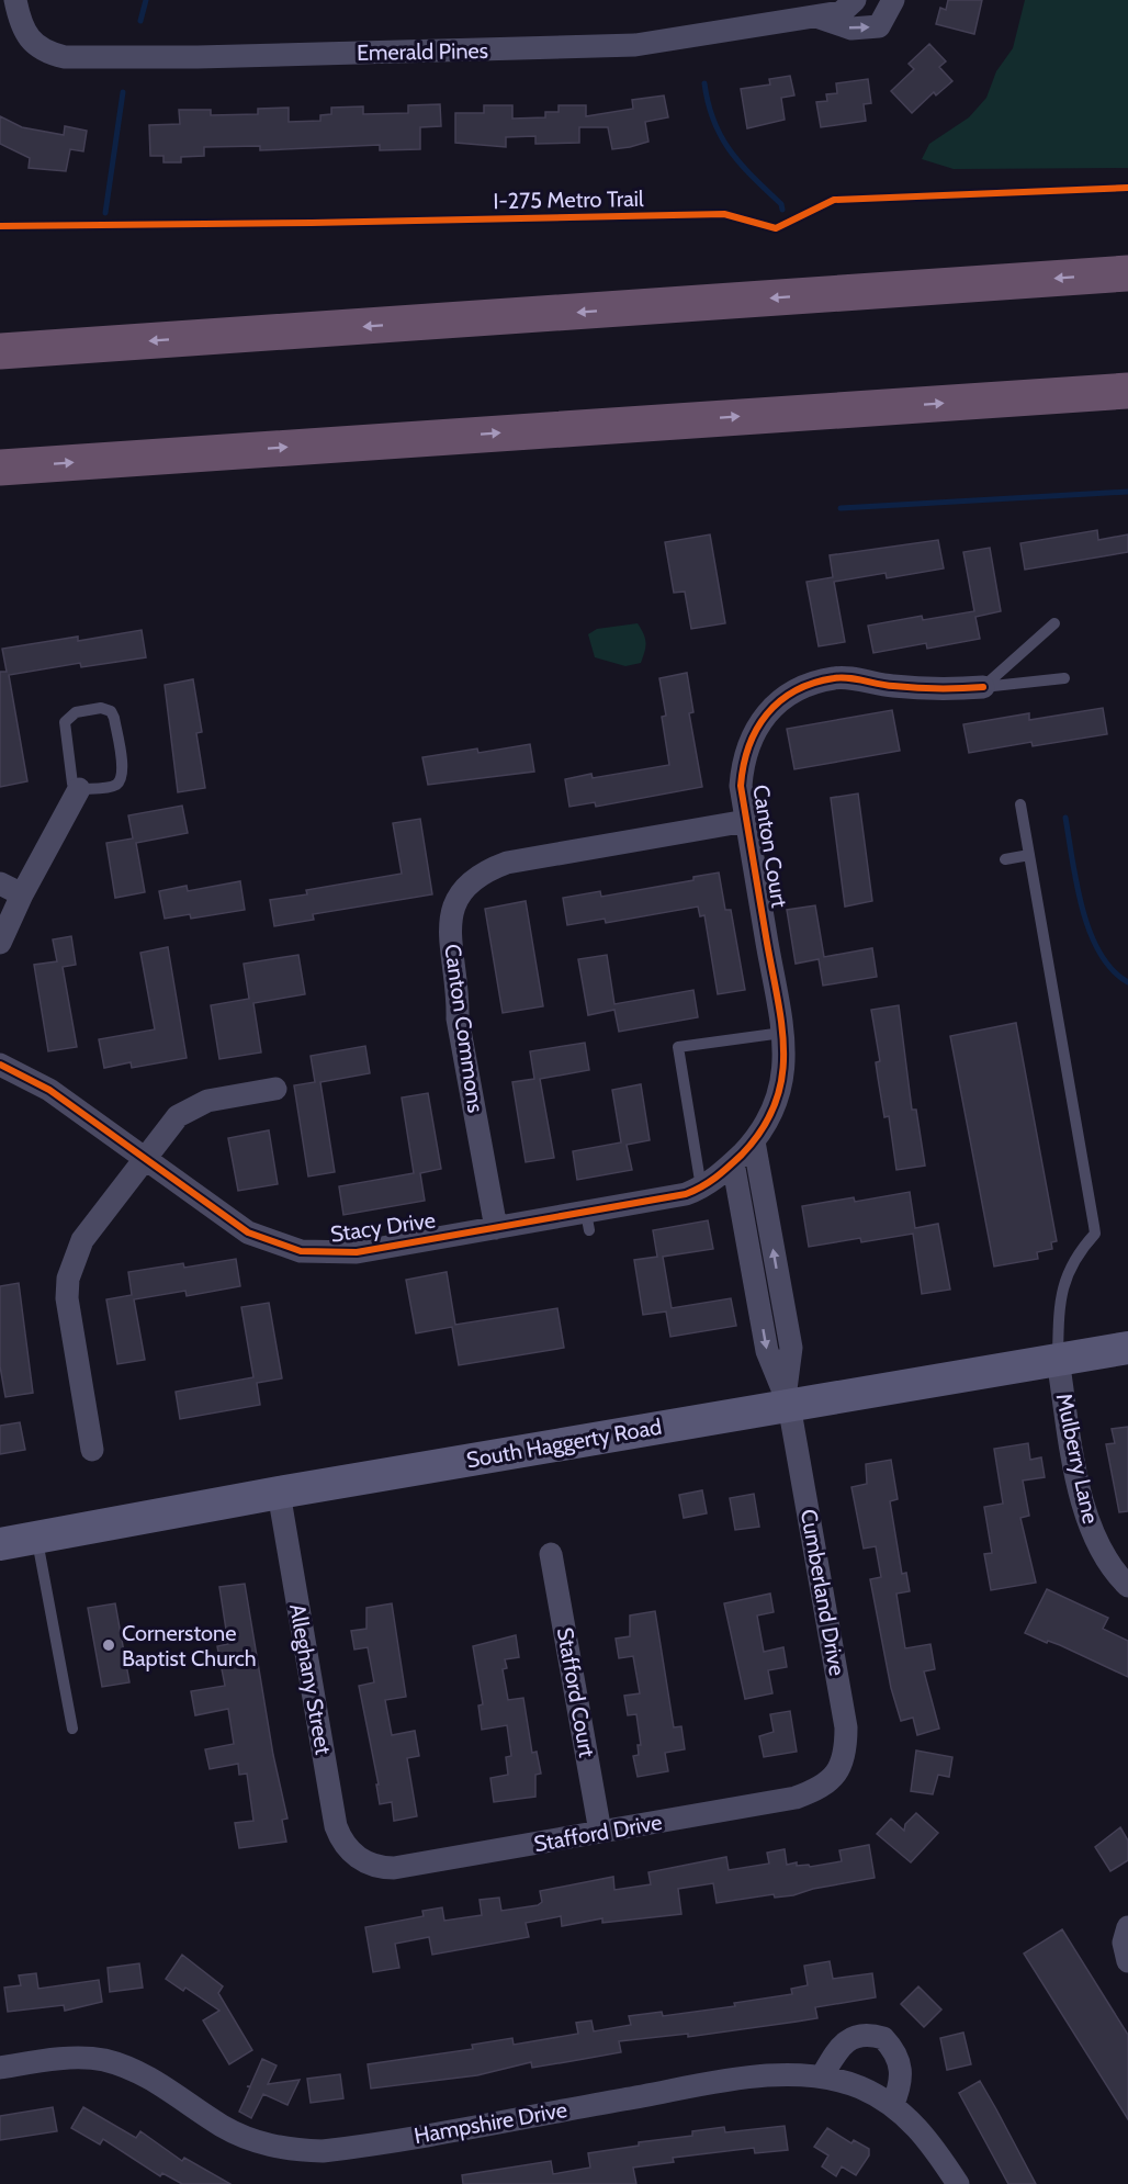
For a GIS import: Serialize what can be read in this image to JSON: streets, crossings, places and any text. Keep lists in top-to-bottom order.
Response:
{
  "streets": {
    "main road": ["South Haggerty Road"],
    "street": [
      "Emerald Pines",
      "Canton Court",
      "Canton Commons",
      "Stacy Drive",
      "Mulberry Lane",
      "Cumberland Drive",
      "Alleghany Street",
      "Stafford Court",
      "Stafford Drive",
      "Hampshire Drive"
    ],
    "cycle path": ["I-275 Metro Trail"]
  },
  "crossings": [
    ["Canton Court", "Canton Commons"],
    ["Canton Court", "Stacy Drive"],
    ["Canton Commons", "Stacy Drive"],
    ["South Haggerty Road", "Mulberry Lane"],
    ["South Haggerty Road", "Cumberland Drive"],
    ["South Haggerty Road", "Alleghany Street"],
    ["Cumberland Drive", "Stafford Drive"],
    ["Alleghany Street", "Stafford Drive"],
    ["Stafford Court", "Stafford Drive"]
  ],
  "places": ["Cornerstone Baptist Church"]
}
